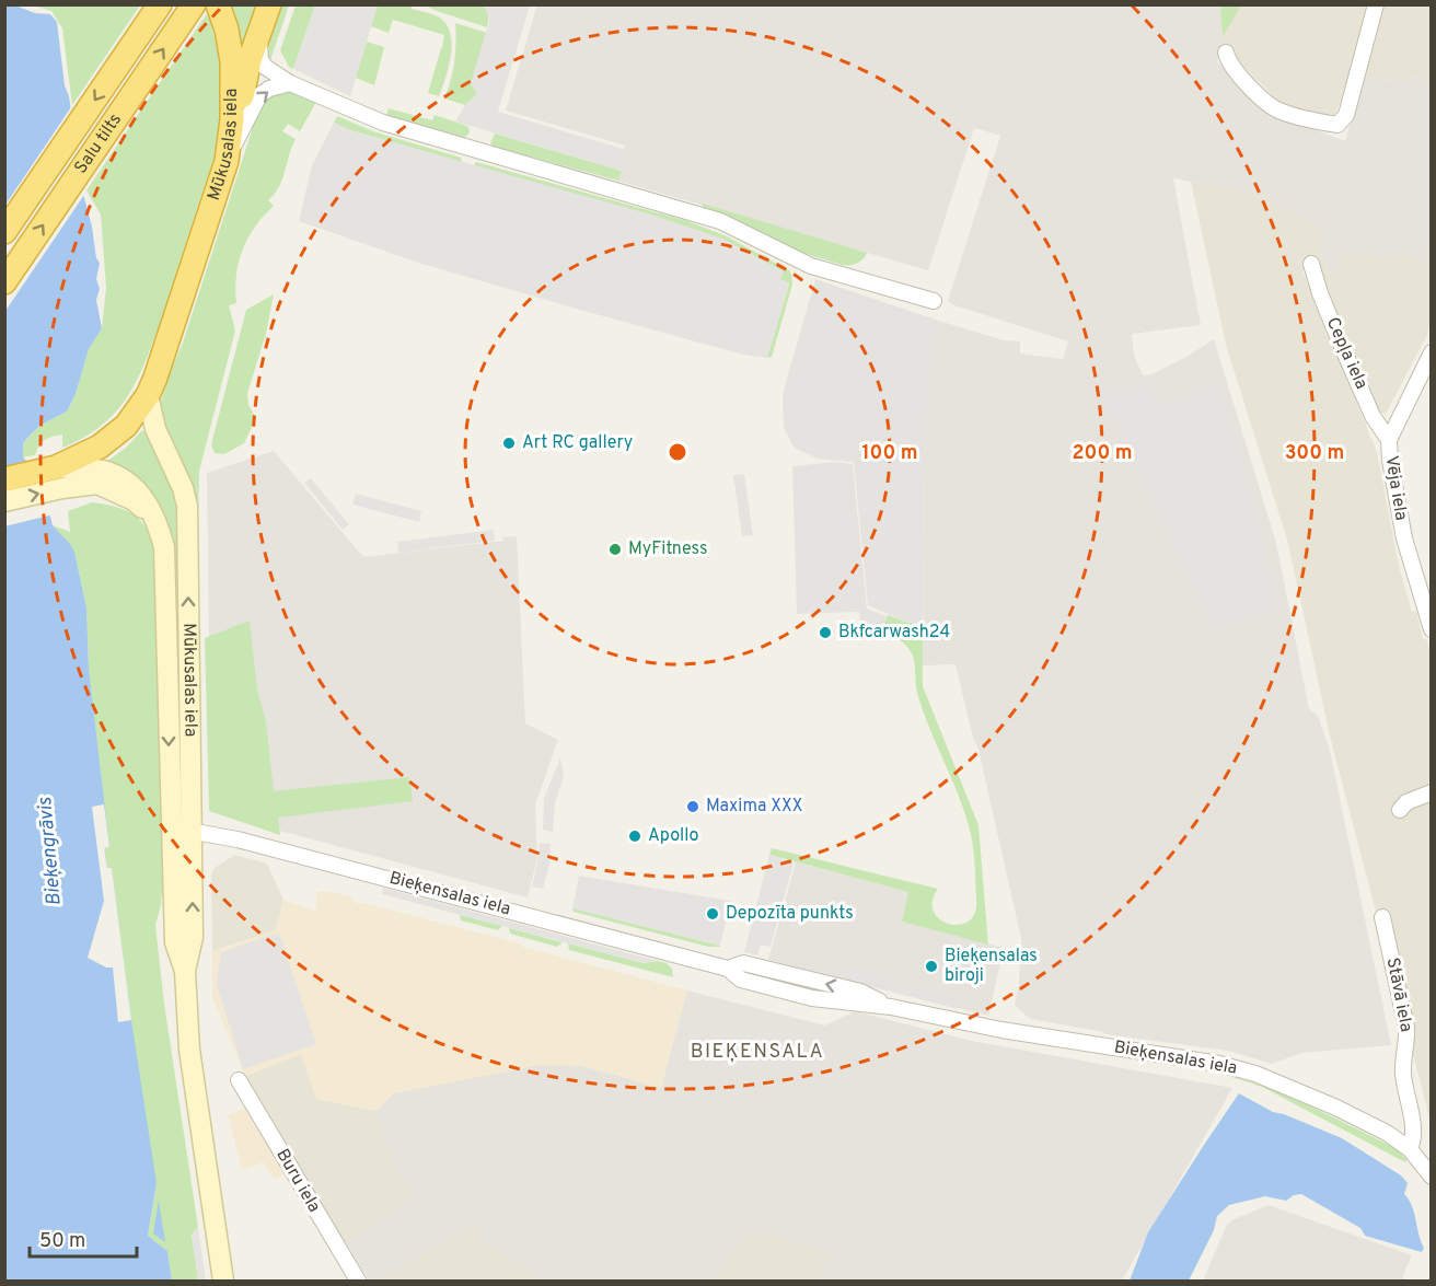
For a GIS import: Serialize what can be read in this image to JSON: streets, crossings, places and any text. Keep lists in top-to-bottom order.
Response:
{
  "streets": {
    "highway": ["Salu tilts", "Mūkusalas iela"],
    "street": [
      "Cepļa iela",
      "Vēja iela",
      "Bieķensalas iela",
      "Stāvā iela",
      "Buru iela"
    ]
  },
  "crossings": [
    ["Mūkusalas iela", "Bieķensalas iela"],
    ["Cepļa iela", "Vēja iela"],
    ["Bieķensalas iela", "Stāvā iela"]
  ],
  "districts": ["BIEĶENSALA"],
  "water": ["Bieķengrāvis"],
  "places": [
    "Art RC gallery",
    "MyFitness",
    "Bkfcarwash24",
    "Maxima XXX",
    "Apollo",
    "Depozīta punkts",
    "Bieķensalas biroji"
  ],
  "scale_bar": "50 m",
  "rings": ["100 m", "200 m", "300 m"]
}
